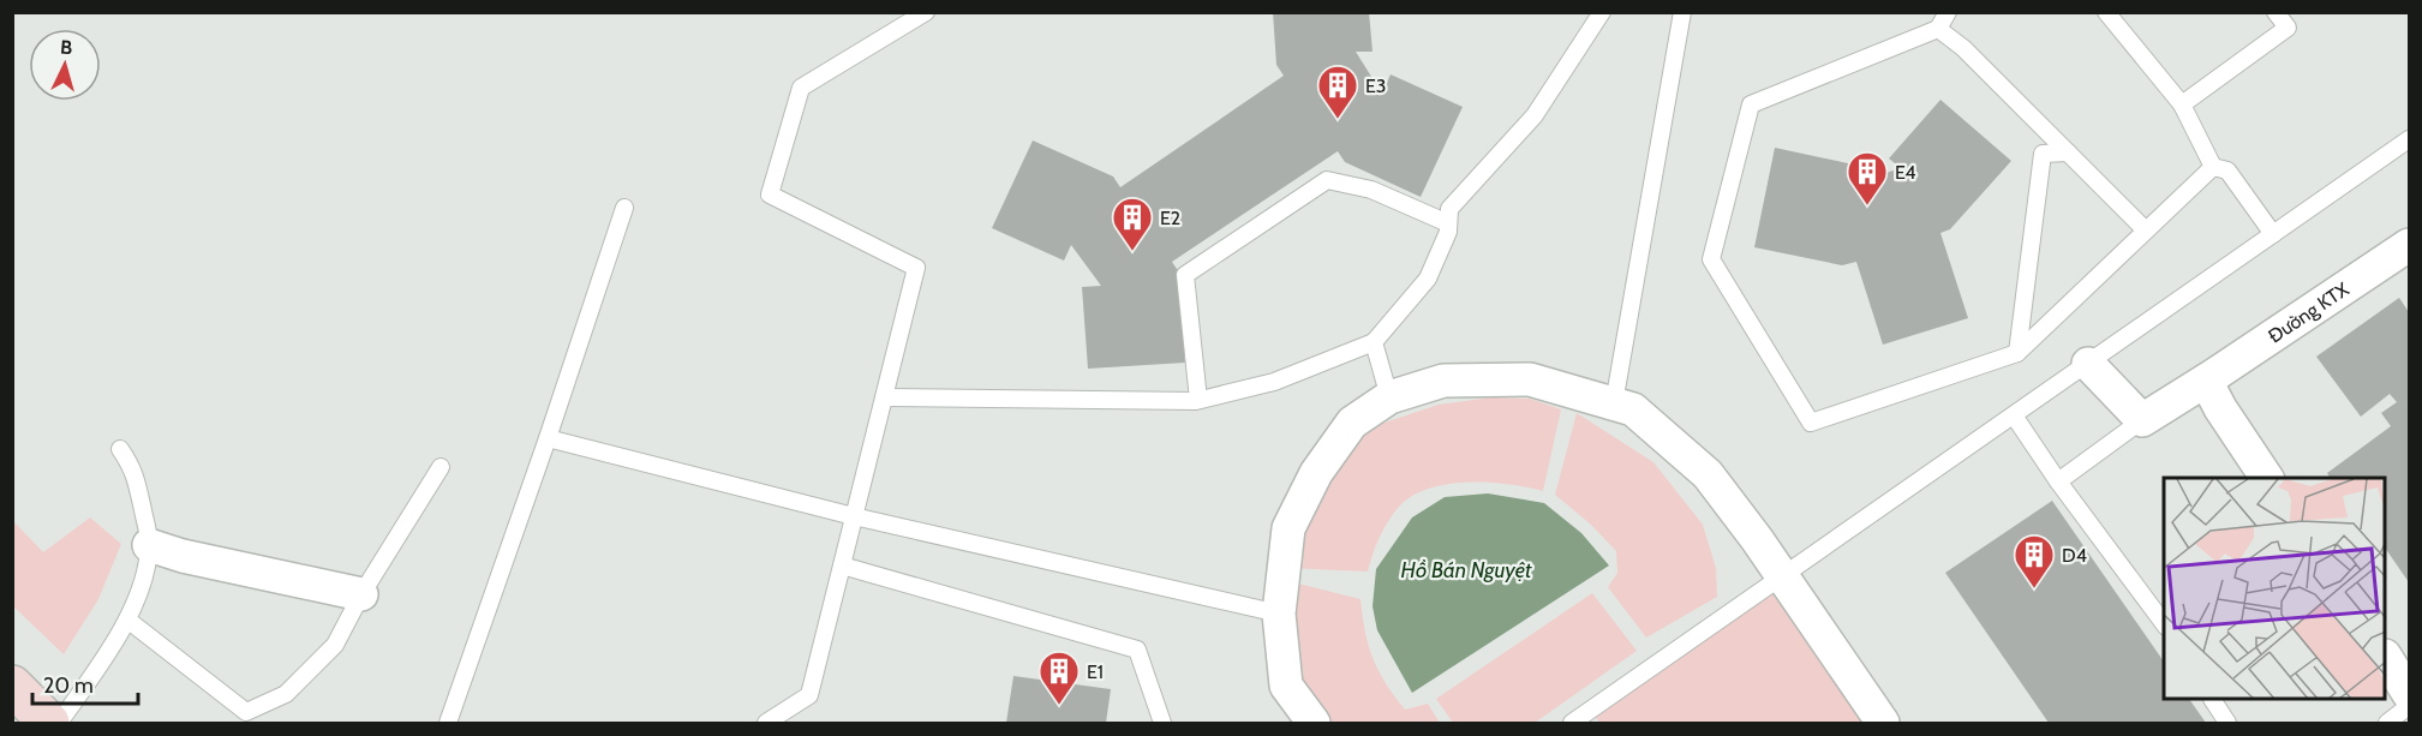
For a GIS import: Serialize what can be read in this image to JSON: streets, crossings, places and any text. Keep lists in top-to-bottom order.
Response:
{
  "streets": {
    "street": ["Đường KTX"]
  },
  "water": ["Hồ Bán Nguyệt"],
  "places": {
    "building": [
      "E3",
      "E4",
      "E2",
      "D4",
      "E1"
    ]
  },
  "scale_bar": "20 m",
  "north": "top"
}
